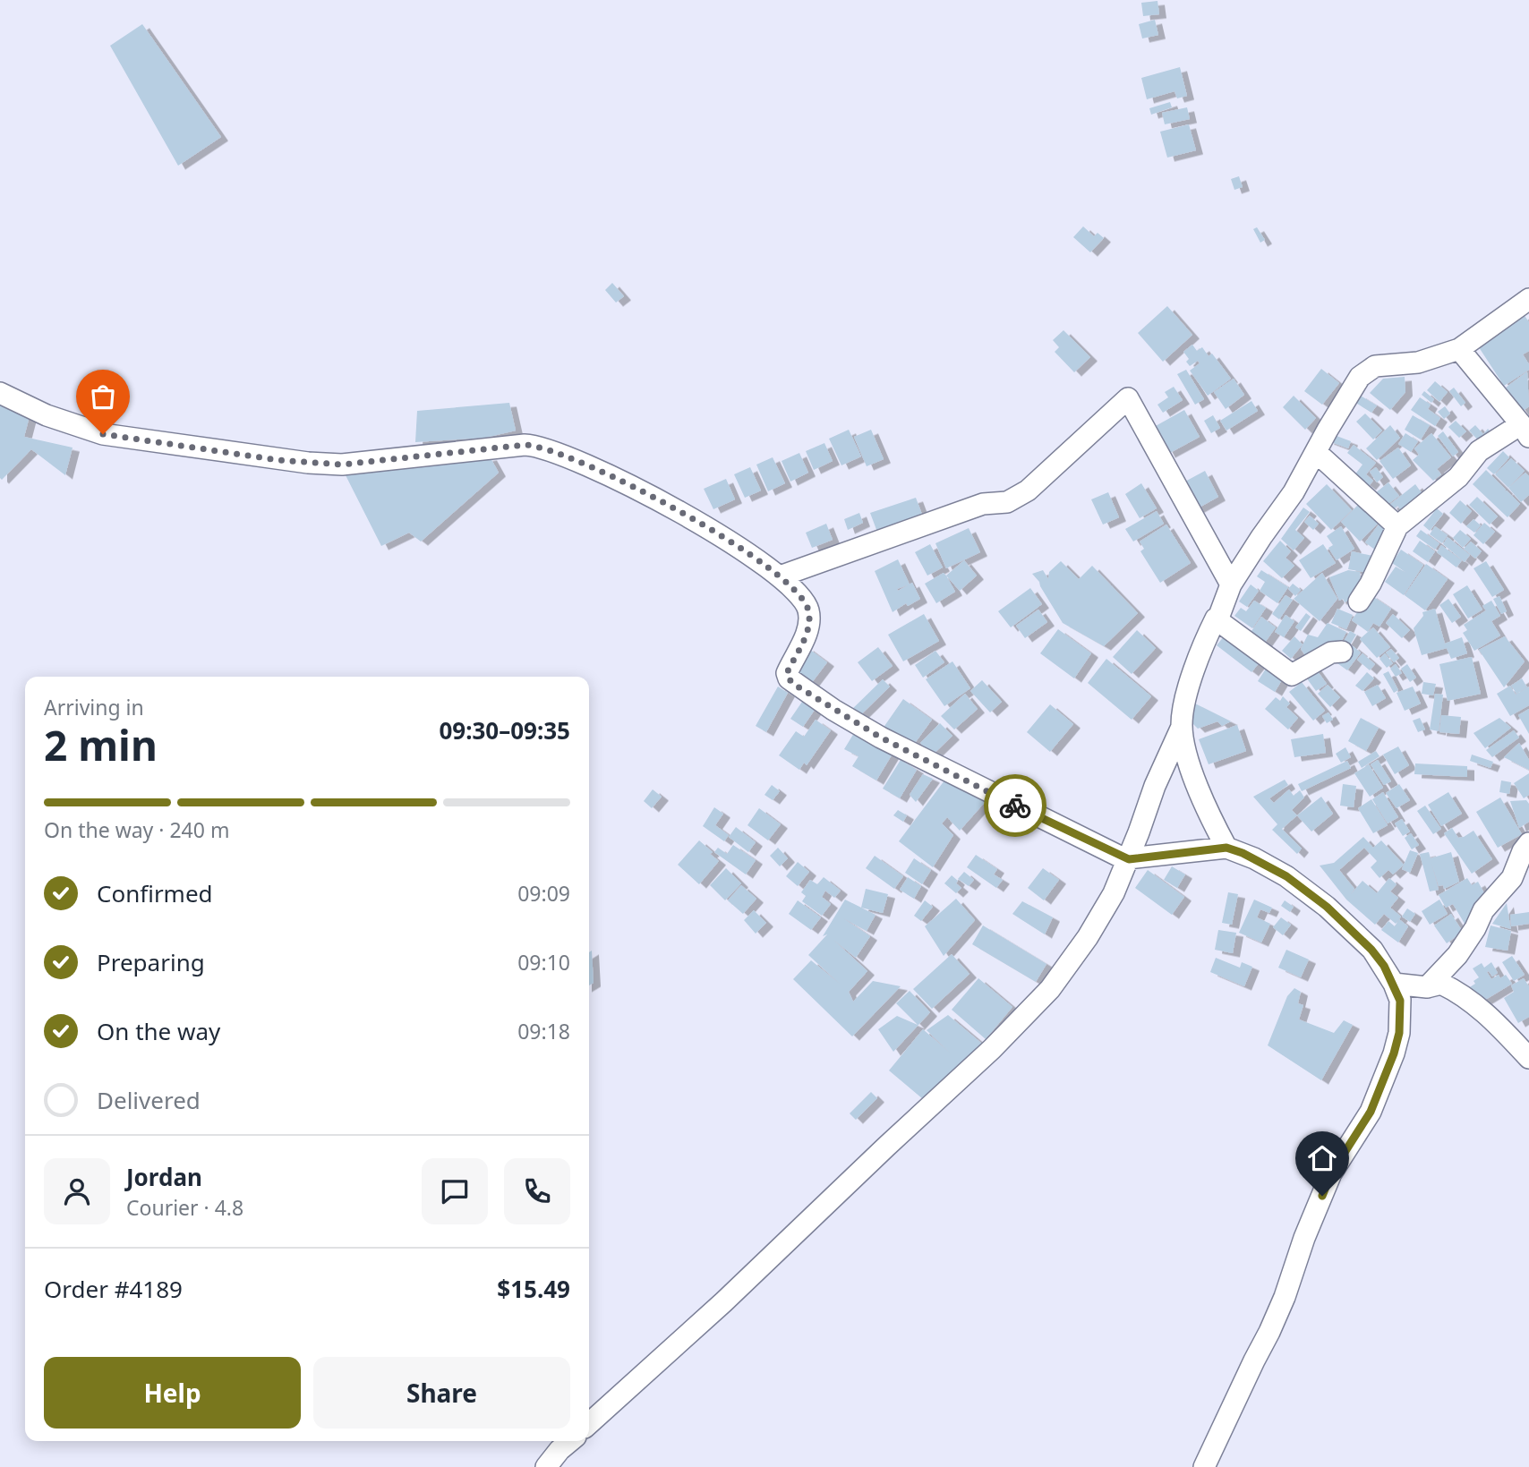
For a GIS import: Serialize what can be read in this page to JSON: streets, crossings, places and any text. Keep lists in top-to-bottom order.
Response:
{
  "page": {
    "heading": ["2 min", "Arriving in", "09:30–09:35"],
    "panel": [
      "Jordan",
      "Courier · 4.8",
      "Order #4189",
      "$15.49"
    ],
    "bar": "On the way · 240 m",
    "list": [
      ["Confirmed", "09:09"],
      ["Preparing", "09:10"],
      ["On the way", "09:18"],
      "Delivered"
    ],
    "buttons": ["Help", "Share"]
  }
}
